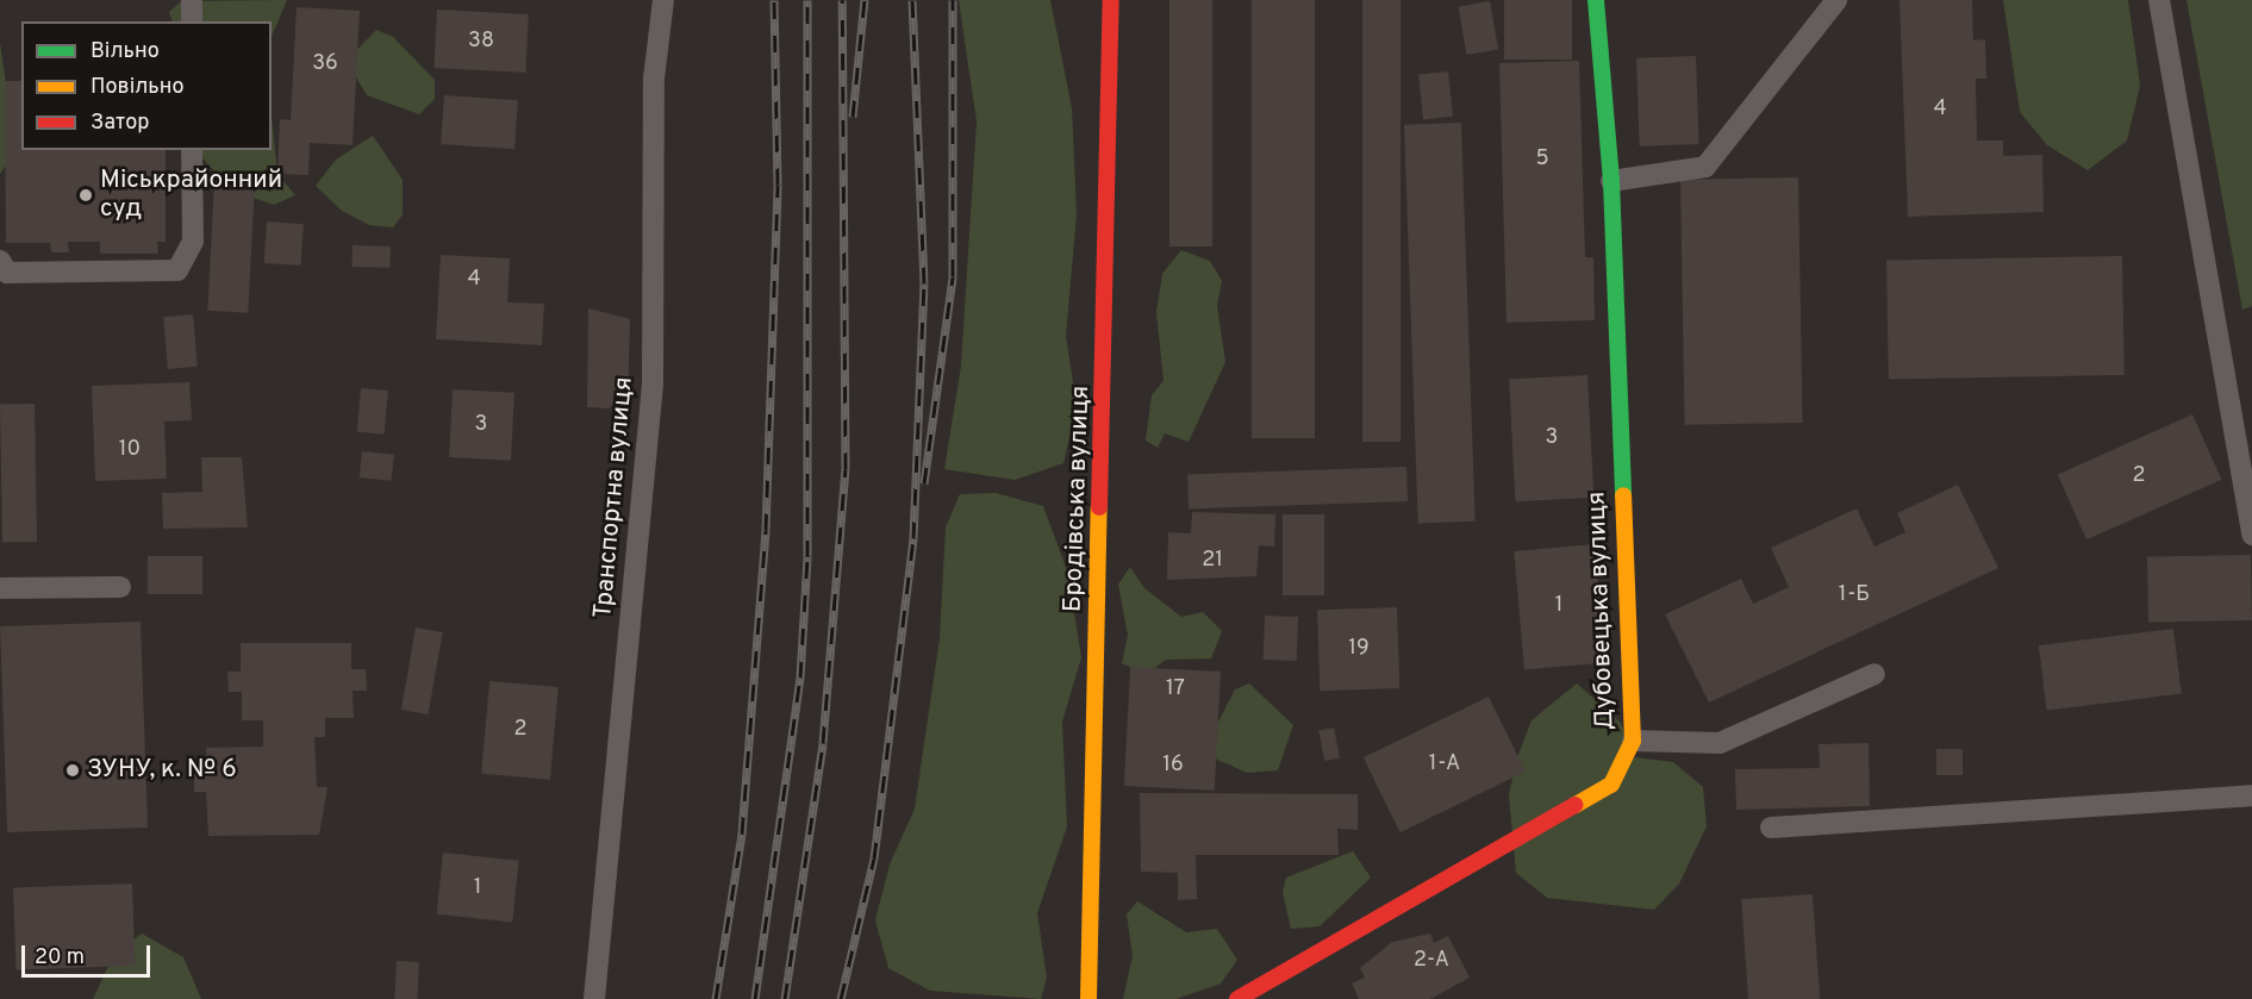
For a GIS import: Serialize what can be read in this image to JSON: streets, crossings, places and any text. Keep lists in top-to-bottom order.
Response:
{
  "streets": {
    "street": ["Бродівська вулиця", "Дубовецька вулиця"],
    "lane": ["Транспортна вулиця"]
  },
  "places": ["Міськрайонний суд", "ЗУНУ, к. № 6"],
  "house_numbers": [
    "38",
    "36",
    "4",
    "5",
    "4",
    "3",
    "3",
    "10",
    "2",
    "21",
    "1-Б",
    "1",
    "19",
    "17",
    "2",
    "1-А",
    "16",
    "1",
    "2-А"
  ],
  "legend": ["Вільно", "Повільно", "Затор"],
  "scale_bar": "20 m"
}
